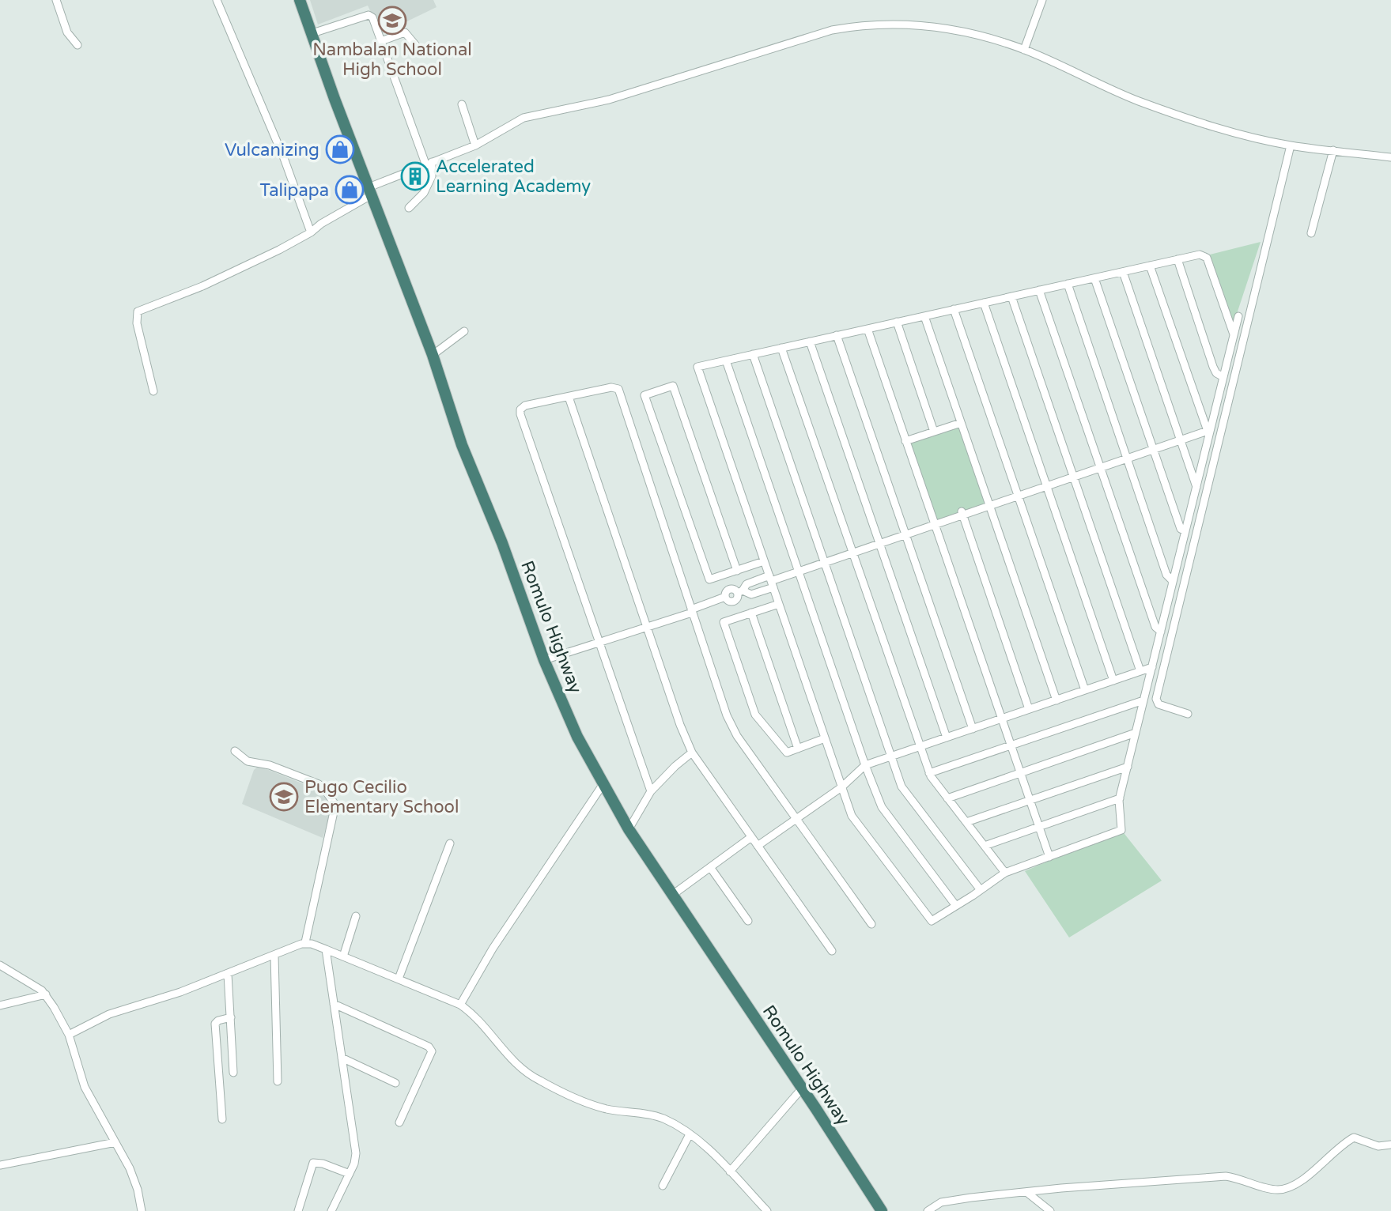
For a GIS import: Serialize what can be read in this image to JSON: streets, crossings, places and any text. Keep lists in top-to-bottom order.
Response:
{
  "streets": {
    "highway": ["Romulo Highway"]
  },
  "places": {
    "school or university": ["Nambalan National High School", "Pugo Cecilio Elementary School"],
    "shop": ["Vulcanizing", "Talipapa"],
    "building": ["Accelerated Learning Academy"]
  }
}
